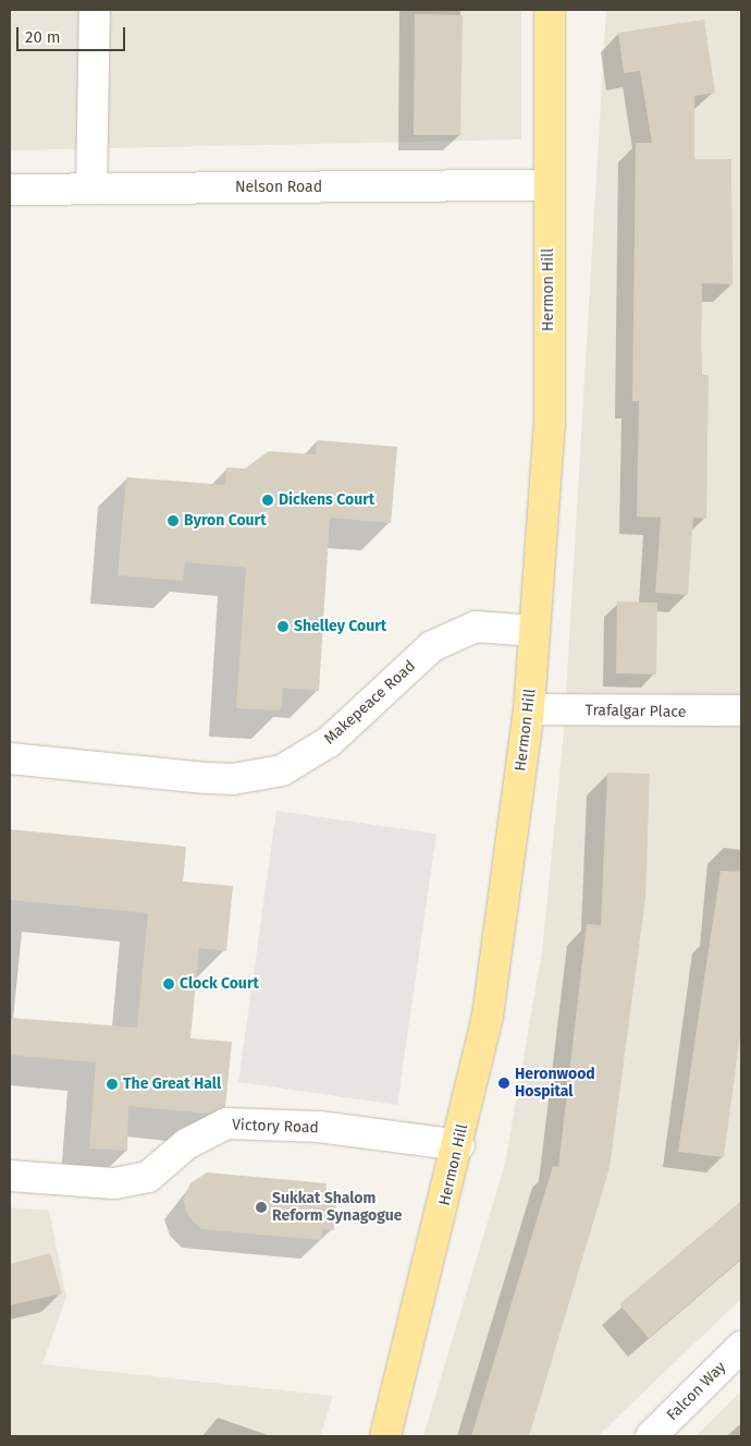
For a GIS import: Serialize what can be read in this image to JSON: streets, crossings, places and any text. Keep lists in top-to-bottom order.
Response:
{
  "streets": {
    "main road": ["Hermon Hill"],
    "street": [
      "Nelson Road",
      "Makepeace Road",
      "Trafalgar Place",
      "Victory Road",
      "Falcon Way"
    ]
  },
  "crossings": [
    ["Nelson Road", "Hermon Hill"],
    ["Hermon Hill", "Makepeace Road"],
    ["Hermon Hill", "Trafalgar Place"],
    ["Hermon Hill", "Victory Road"]
  ],
  "places": [
    "Dickens Court",
    "Byron Court",
    "Shelley Court",
    "Clock Court",
    "Heronwood Hospital",
    "The Great Hall",
    "Sukkat Shalom Reform Synagogue"
  ],
  "scale_bar": "20 m"
}
